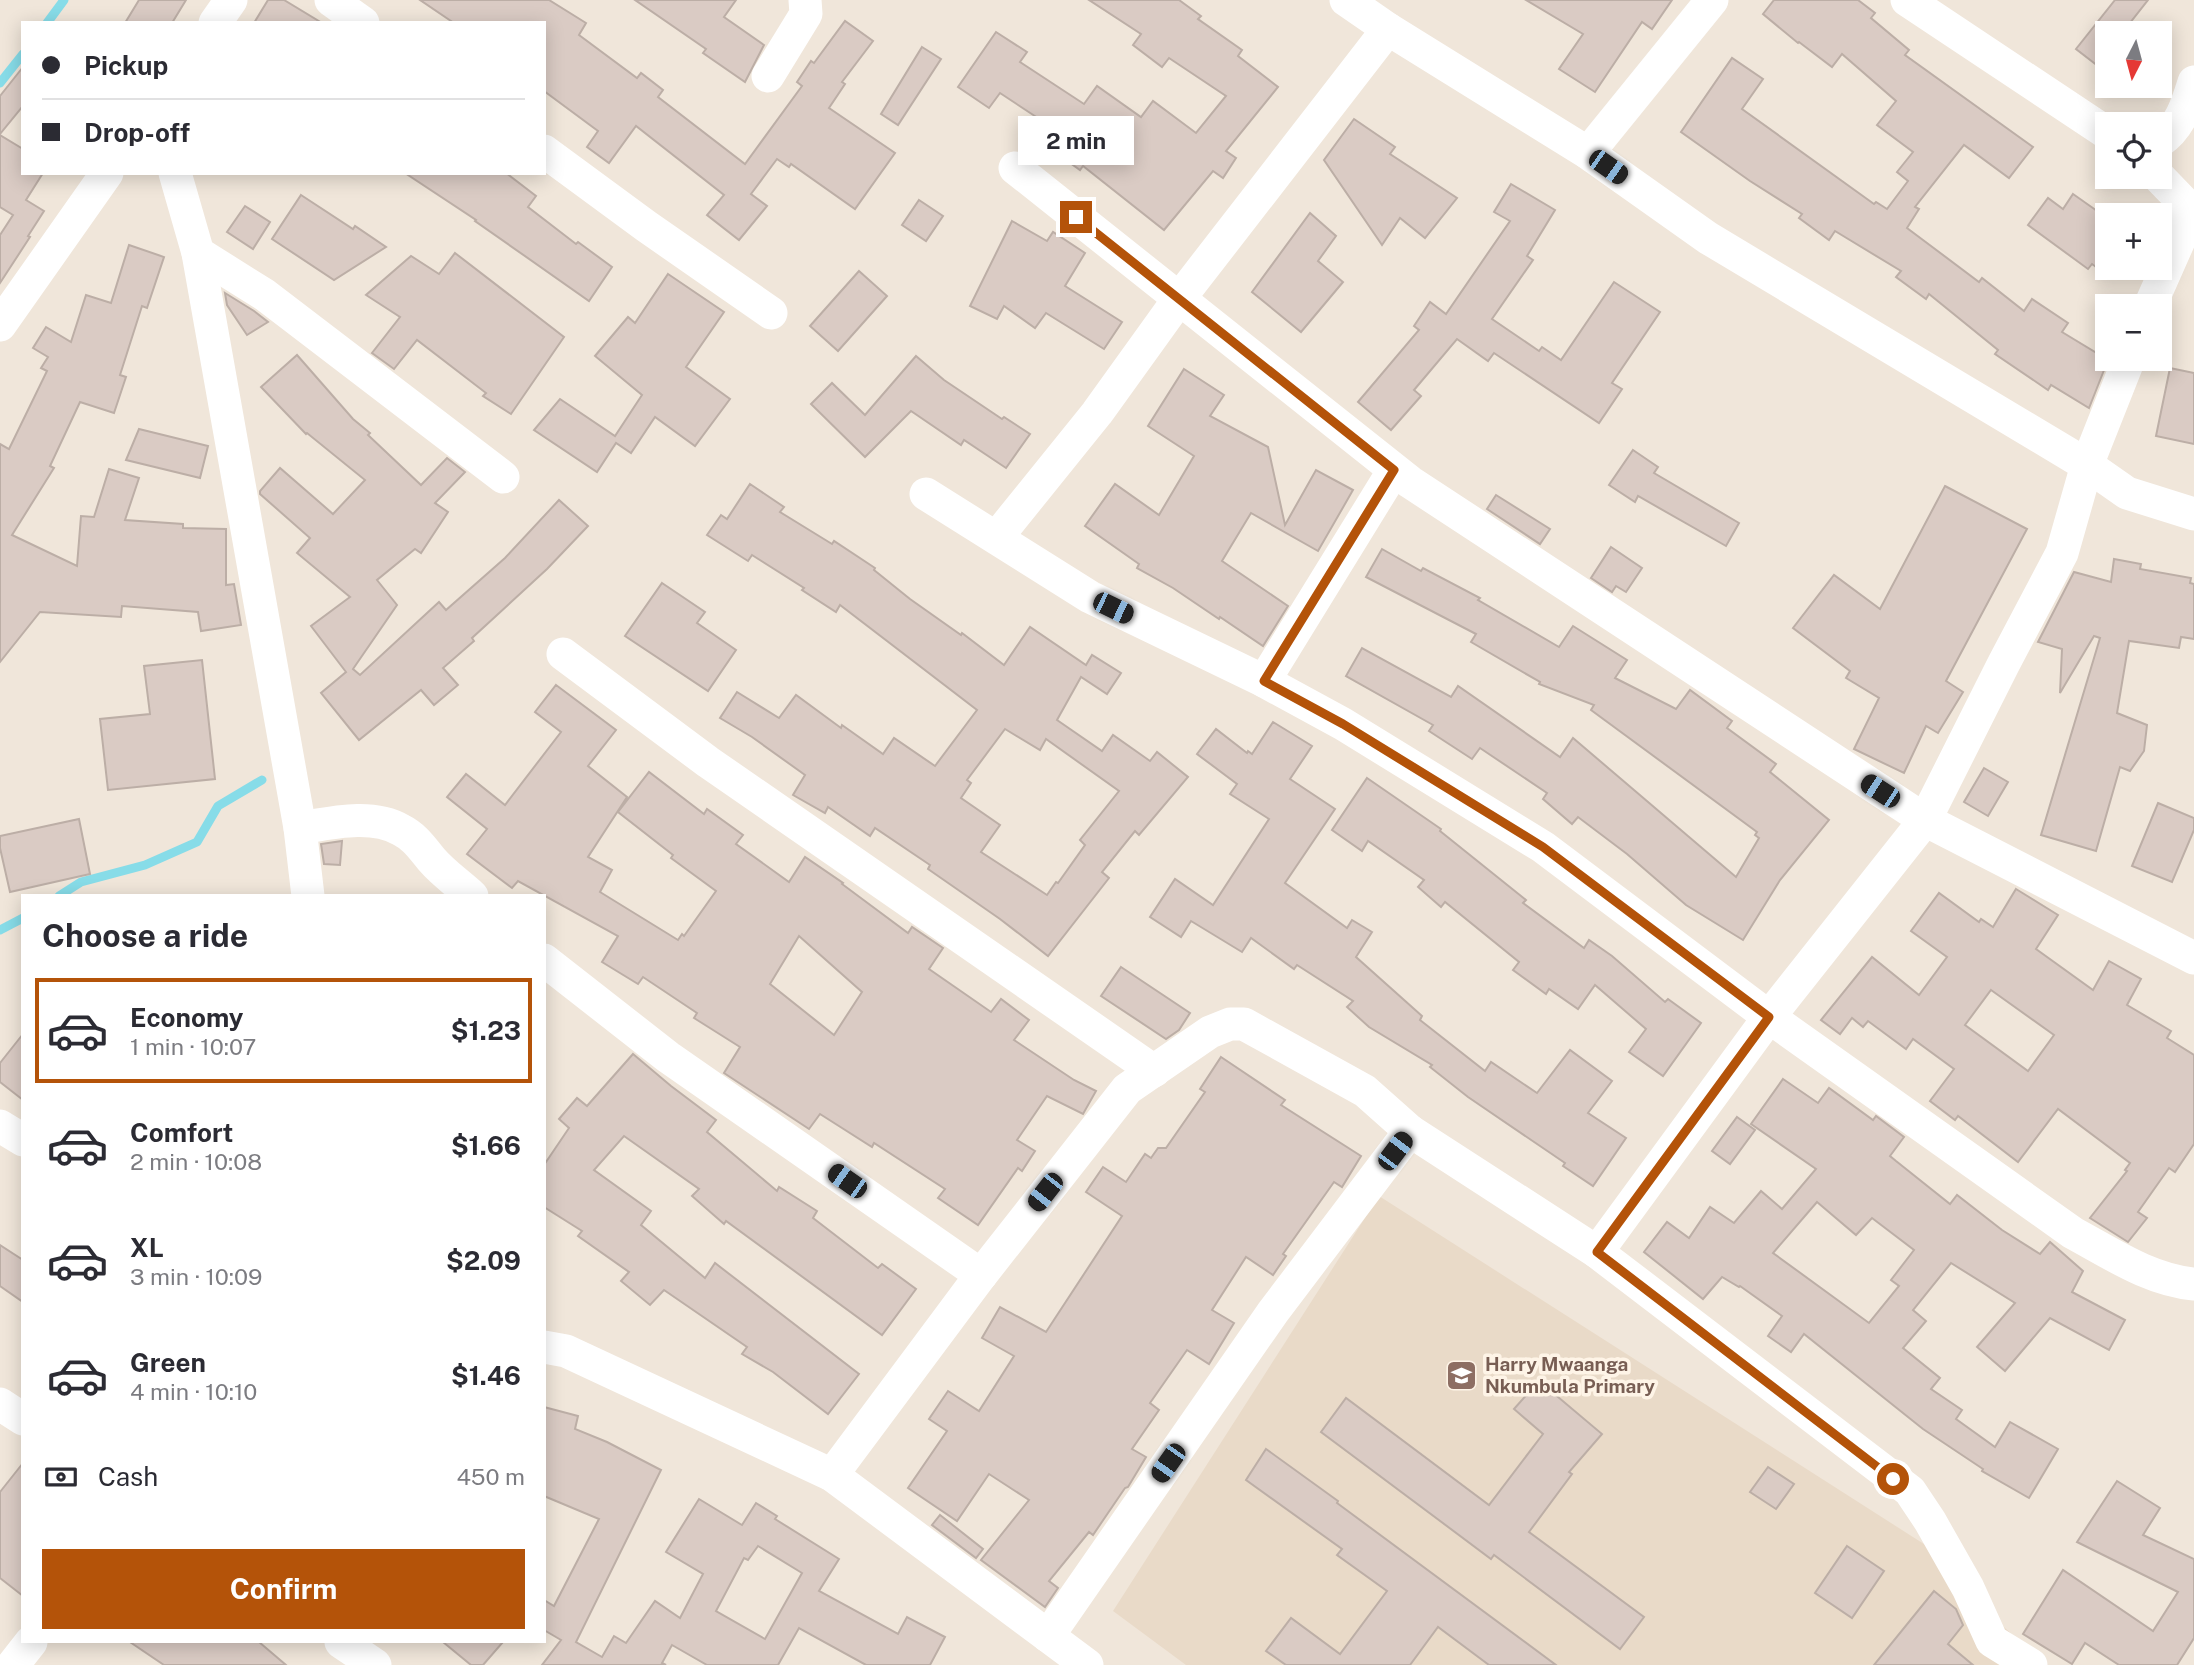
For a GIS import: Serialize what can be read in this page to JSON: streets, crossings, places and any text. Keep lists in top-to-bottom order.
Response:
{
  "places": {
    "school or university": ["Harry Mwaanga Nkumbula Primary"]
  },
  "north": "bottom",
  "page": {
    "map_buttons": ["+", "−"],
    "banner": ["Pickup", "Drop-off"],
    "bubble": "2 min",
    "heading": "Choose a ride",
    "list": [
      {
        "name": "Economy",
        "note": "1 min · 10:07",
        "value": "$1.23"
      },
      {
        "name": "Comfort",
        "note": "2 min · 10:08",
        "value": "$1.66"
      },
      {
        "name": "XL",
        "note": "3 min · 10:09",
        "value": "$2.09"
      },
      {
        "name": "Green",
        "note": "4 min · 10:10",
        "value": "$1.46"
      }
    ],
    "pay": ["Cash", "450 m"],
    "buttons": "Confirm"
  }
}
